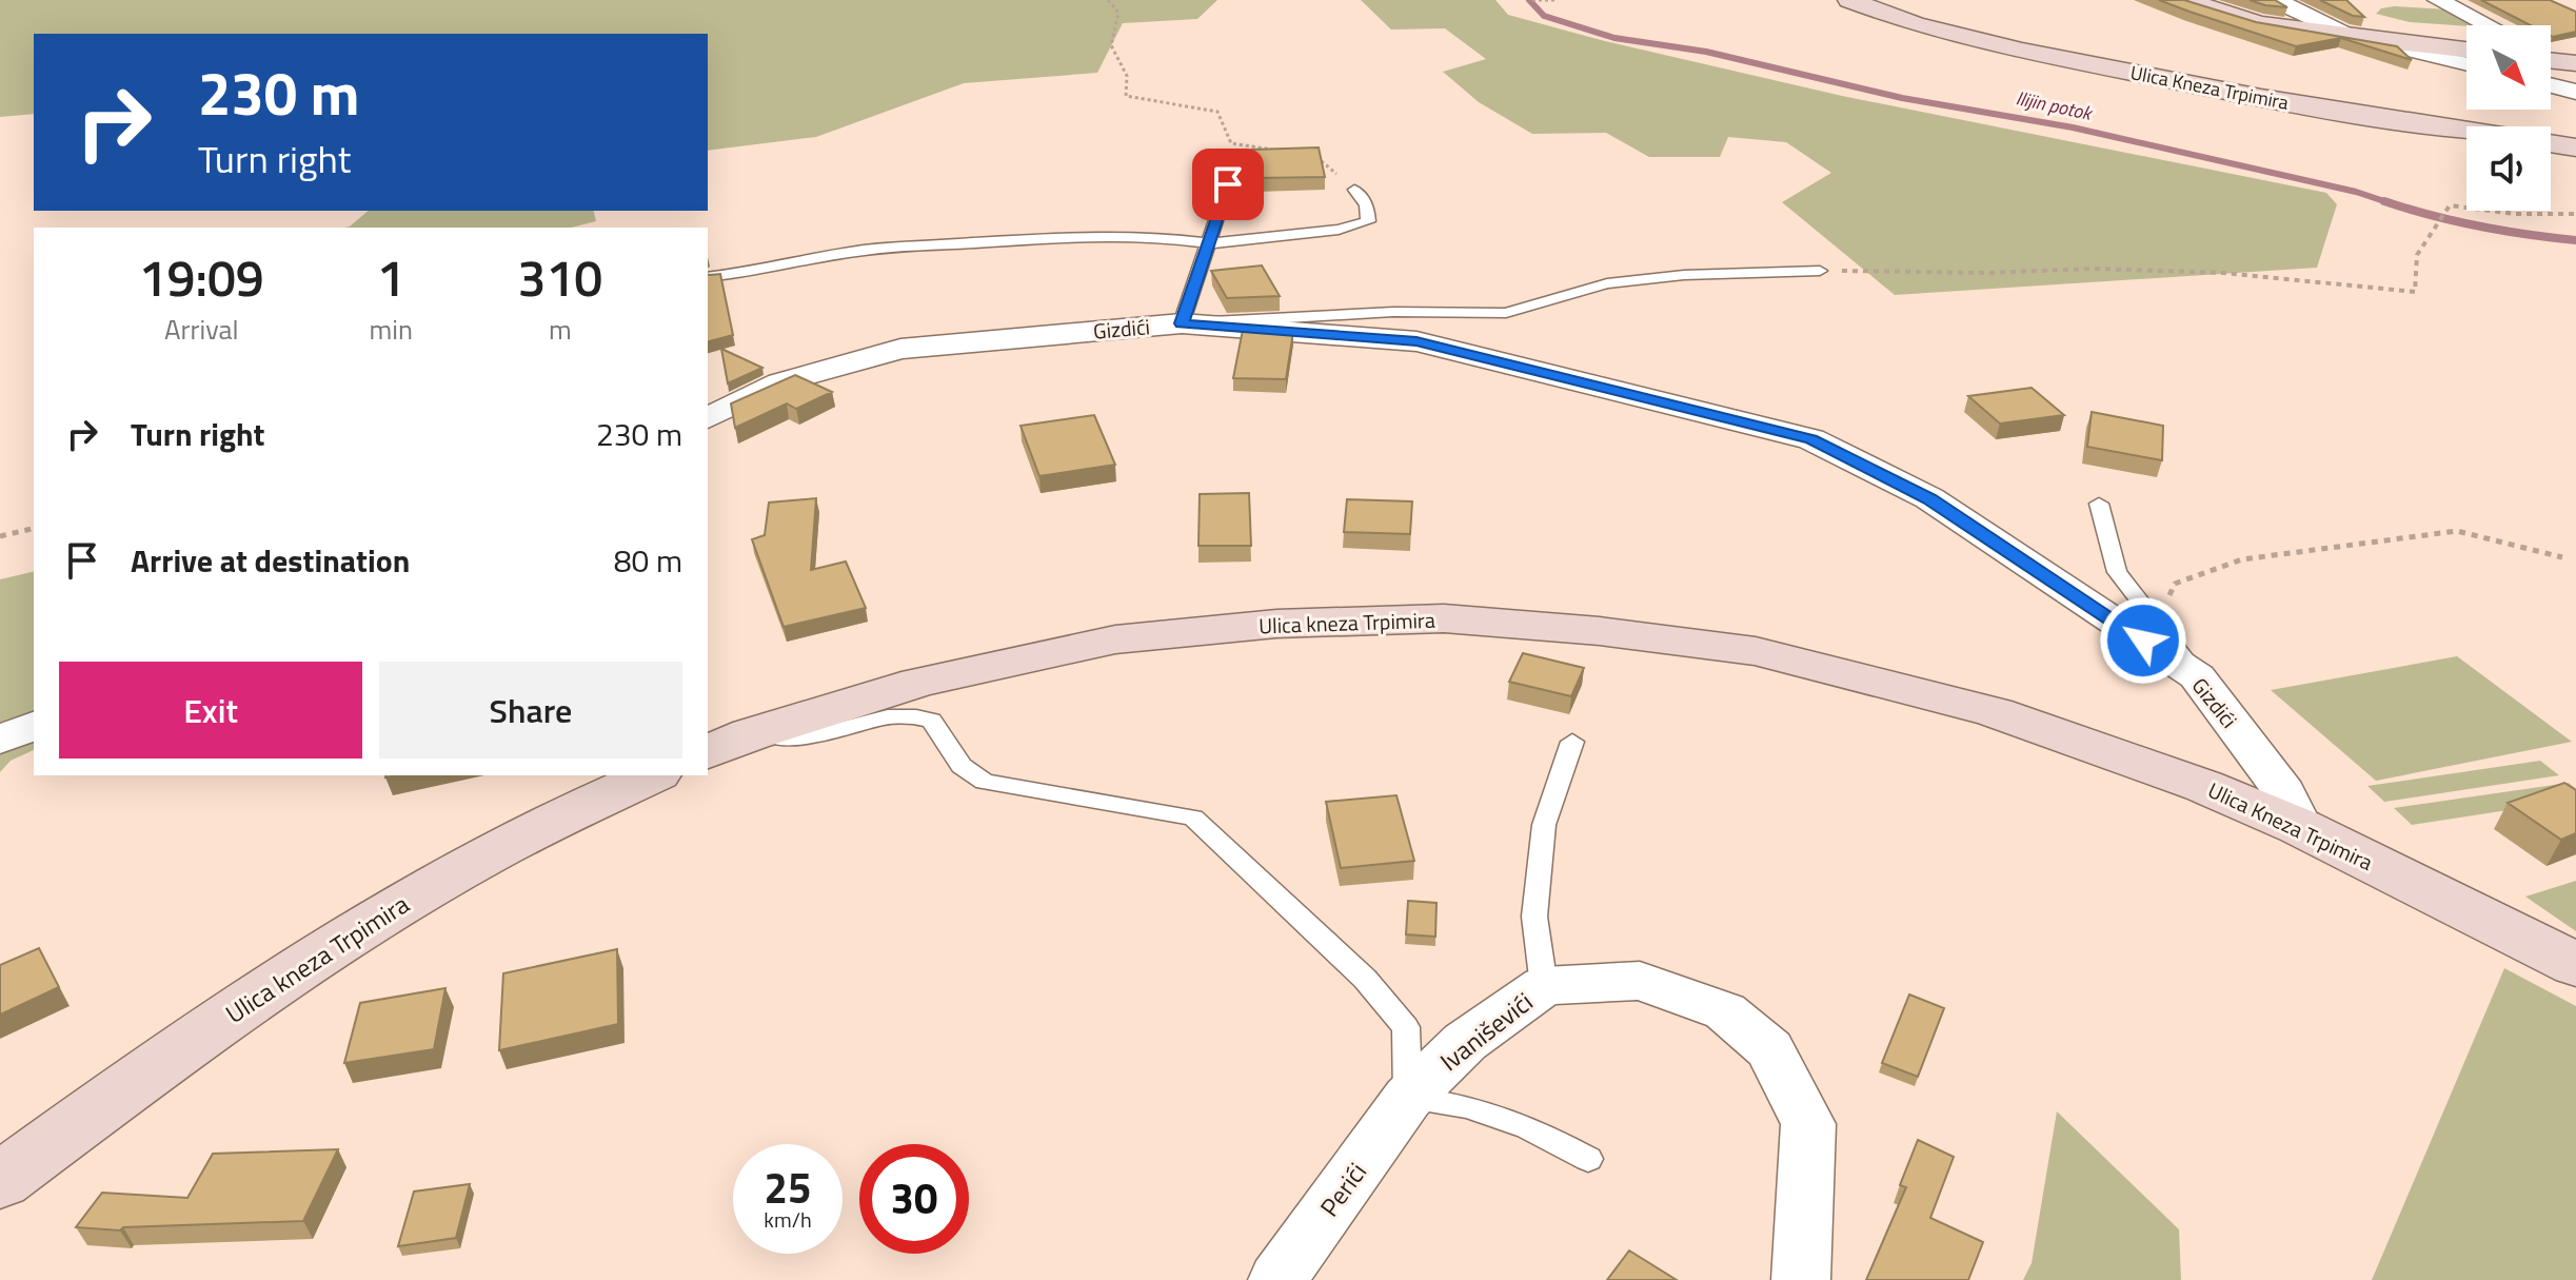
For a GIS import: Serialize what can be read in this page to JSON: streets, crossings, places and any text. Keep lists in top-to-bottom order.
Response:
{
  "streets": {
    "main road": ["Ulica Kneza Trpimira", "Ulica kneza Trpimira"],
    "street": ["Gizdići", "Ivaniševići", "Perići"]
  },
  "crossings": [
    ["Ulica Kneza Trpimira", "Gizdići"],
    ["Ulica Kneza Trpimira", "Ulica kneza Trpimira"],
    ["Ivaniševići", "Perići"]
  ],
  "water": ["Ilijin potok"],
  "north": "bottom right",
  "page": {
    "turn": ["230 m", "Turn right"],
    "eta": [
      "19:09",
      "Arrival",
      "1",
      "min",
      "310",
      "m"
    ],
    "list": [
      {
        "name": "Turn right",
        "value": "230 m"
      },
      {
        "name": "Arrive at destination",
        "value": "80 m"
      }
    ],
    "buttons": ["Exit", "Share"],
    "speed": "25 km/h",
    "limit": "30"
  }
}
